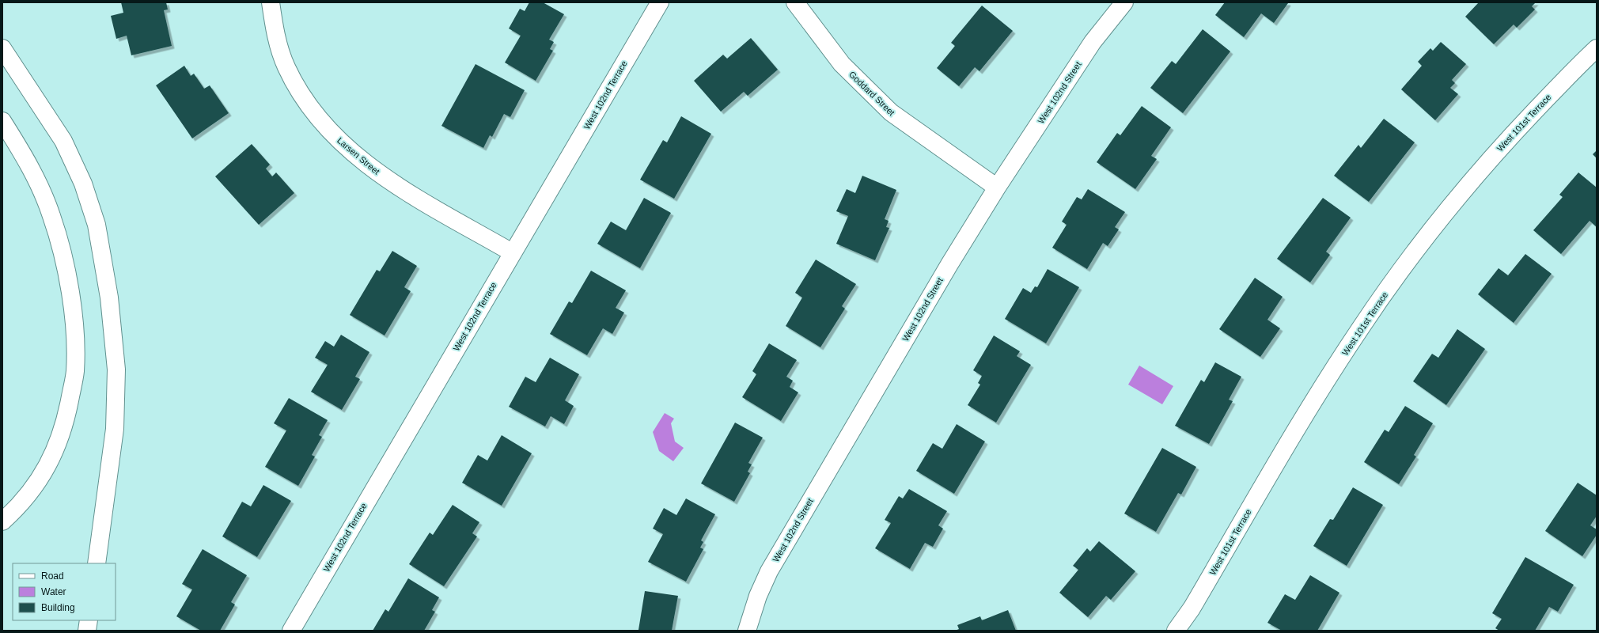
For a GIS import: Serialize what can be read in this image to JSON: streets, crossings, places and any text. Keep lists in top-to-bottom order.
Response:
{
  "streets": {
    "main road": [
      "West 102nd Street",
      "Goddard Street",
      "West 102nd Terrace",
      "West 101st Terrace",
      "Larsen Street"
    ]
  },
  "crossings": [
    ["West 102nd Street", "Goddard Street"],
    ["West 102nd Terrace", "Larsen Street"]
  ],
  "legend": ["Road", "Water", "Building"]
}
